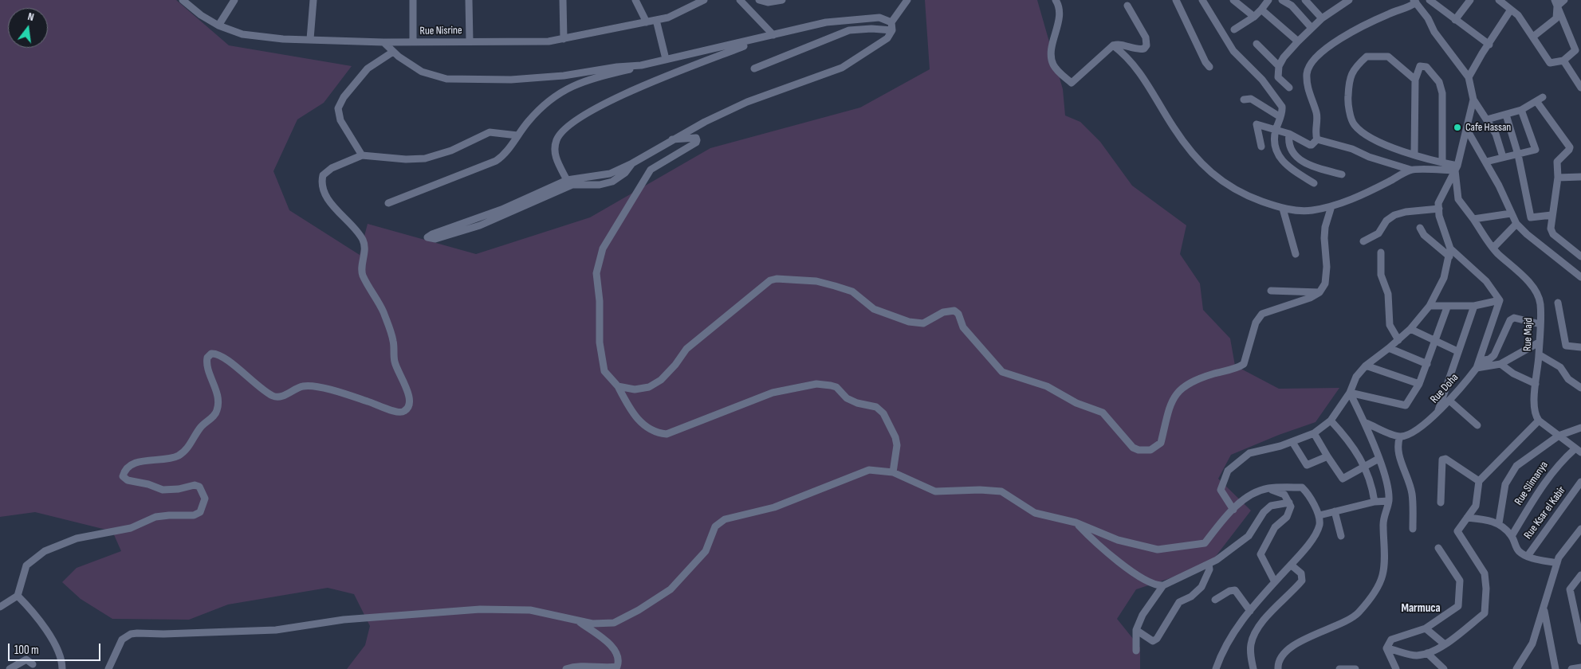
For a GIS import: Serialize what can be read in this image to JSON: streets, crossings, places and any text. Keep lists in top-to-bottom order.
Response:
{
  "streets": {
    "street": [
      "Rue Nisrine",
      "Rue Majd",
      "Rue Doha",
      "Rue Slimanya",
      "Rue Ksar el Kabir"
    ]
  },
  "districts": ["Marmuca"],
  "places": ["Cafe Hassan"],
  "scale_bar": "100 m",
  "north": "top"
}
